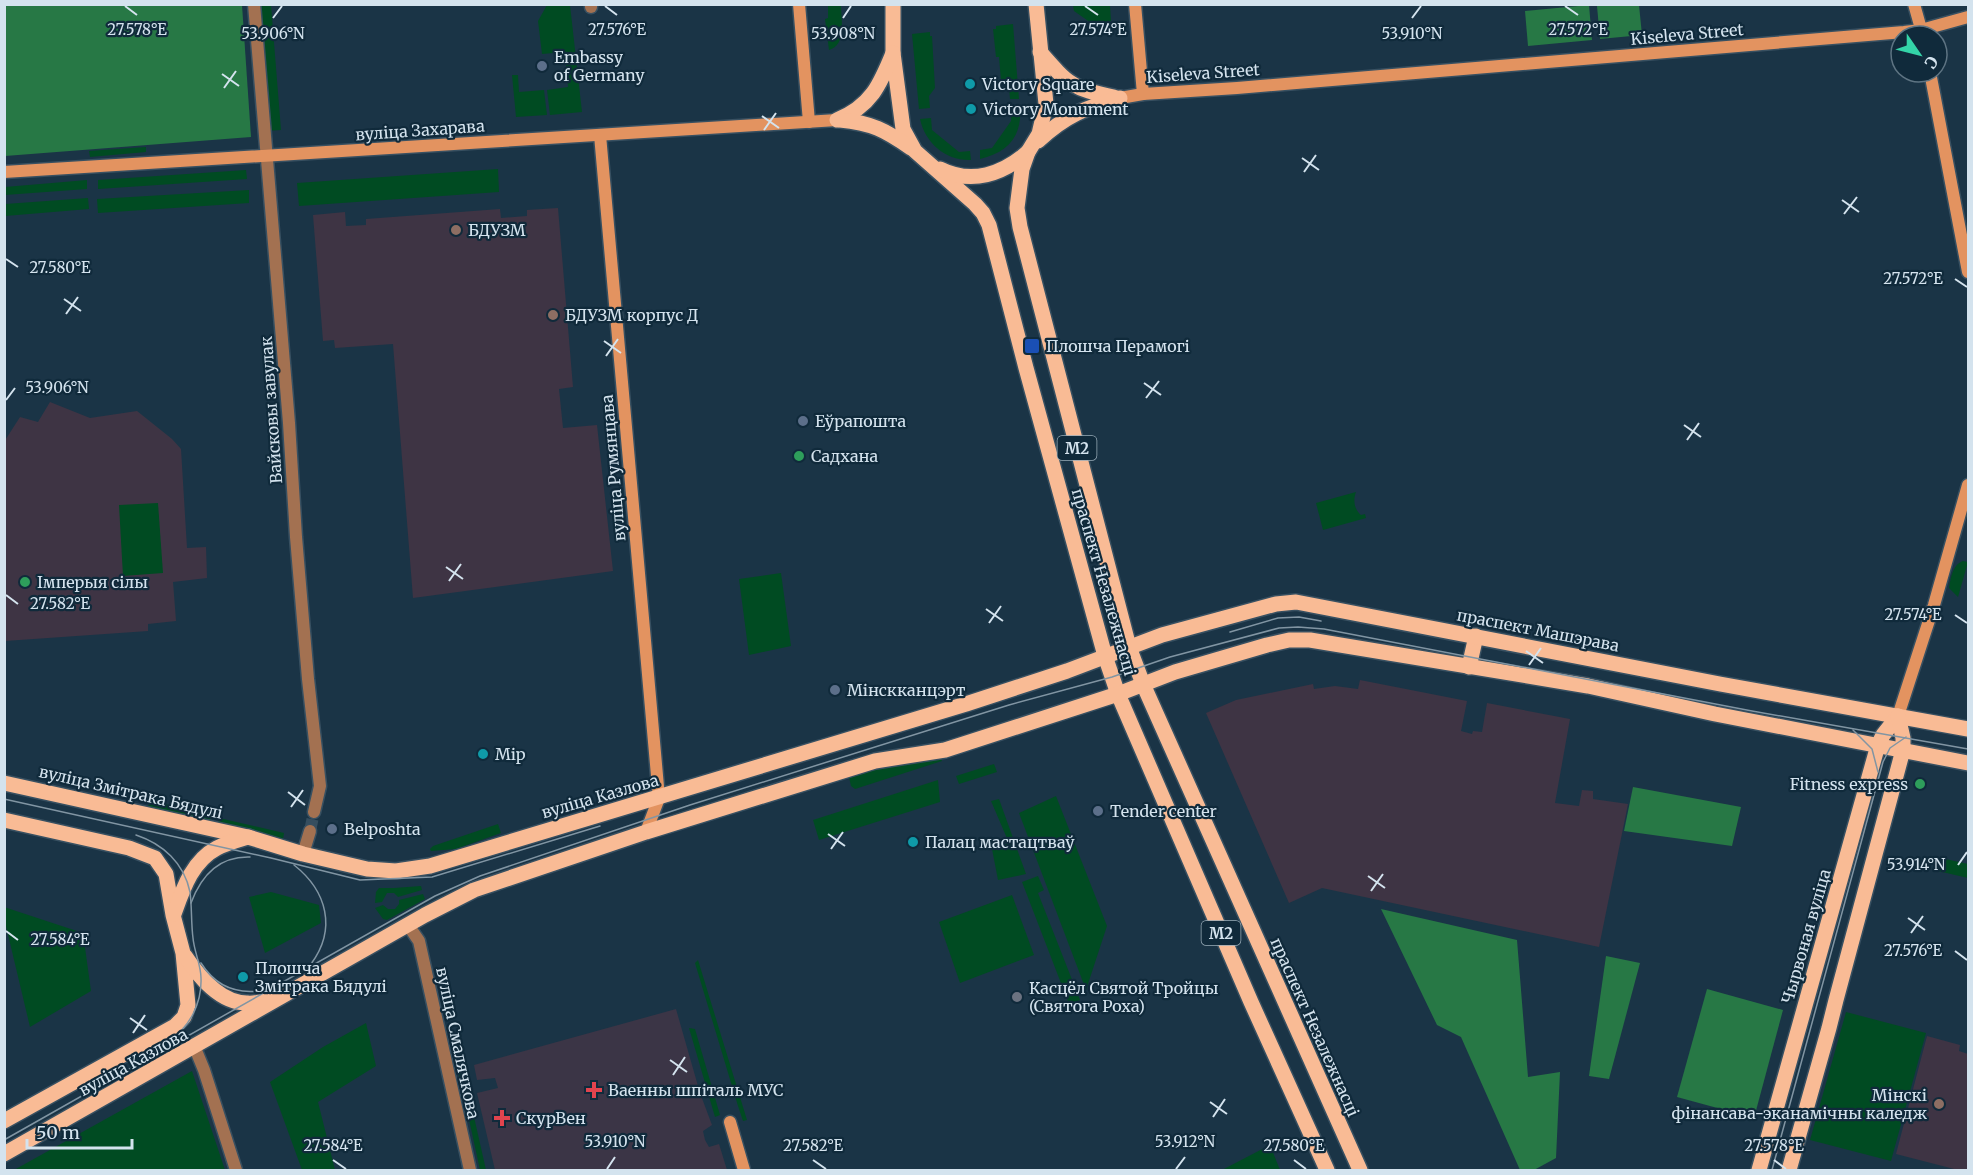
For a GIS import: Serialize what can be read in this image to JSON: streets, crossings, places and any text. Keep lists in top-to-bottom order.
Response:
{
  "streets": {
    "main road": [
      "М2",
      "праспект Незалежнасці",
      "праспект Машэрава",
      "вуліца Змітрака Бядулі",
      "вуліца Казлова",
      "Чырвоная вуліца"
    ],
    "street": [
      "Kiseleva Street",
      "вуліца Захарава",
      "Вайсковы завулак",
      "вуліца Румянцава",
      "вуліца Смалячкова"
    ]
  },
  "crossings": [
    ["вуліца Захарава", "Вайсковы завулак"],
    ["вуліца Захарава", "вуліца Румянцава"],
    ["М2", "праспект Незалежнасці"],
    ["вуліца Румянцава", "вуліца Казлова"],
    ["праспект Незалежнасці", "праспект Машэрава"],
    ["праспект Незалежнасці", "вуліца Казлова"],
    ["праспект Машэрава", "вуліца Казлова"],
    ["праспект Машэрава", "Чырвоная вуліца"],
    ["вуліца Змітрака Бядулі", "вуліца Казлова"],
    ["вуліца Казлова", "вуліца Смалячкова"]
  ],
  "places": {
    "other": [
      "Embassy of Germany",
      "Victory Square",
      "Victory Monument",
      "БДУЗМ",
      "БДУЗМ корпус Д",
      "Еўрапошта",
      "Садхана",
      "Імперыя сілы",
      "Мінскканцэрт",
      "Мір",
      "Fitness express",
      "Tender center",
      "Belposhta",
      "Палац мастацтваў",
      "Плошча Змітрака Бядулі",
      "Касцёл Святой Тройцы (Святога Роха)",
      "Мінскі фінансава-эканамічны каледж"
    ],
    "transit": ["Плошча Перамогі"],
    "health": ["Ваенны шпіталь МУС", "СкурВен"]
  },
  "scale_bar": "50 m",
  "north": "bottom right",
  "coordinates": [
    "27.578°E",
    "27.576°E",
    "27.574°E",
    "27.572°E",
    "53.906°N",
    "53.908°N",
    "53.910°N",
    "27.580°E",
    "27.582°E",
    "53.914°N",
    "27.584°E",
    "53.912°N"
  ]
}
